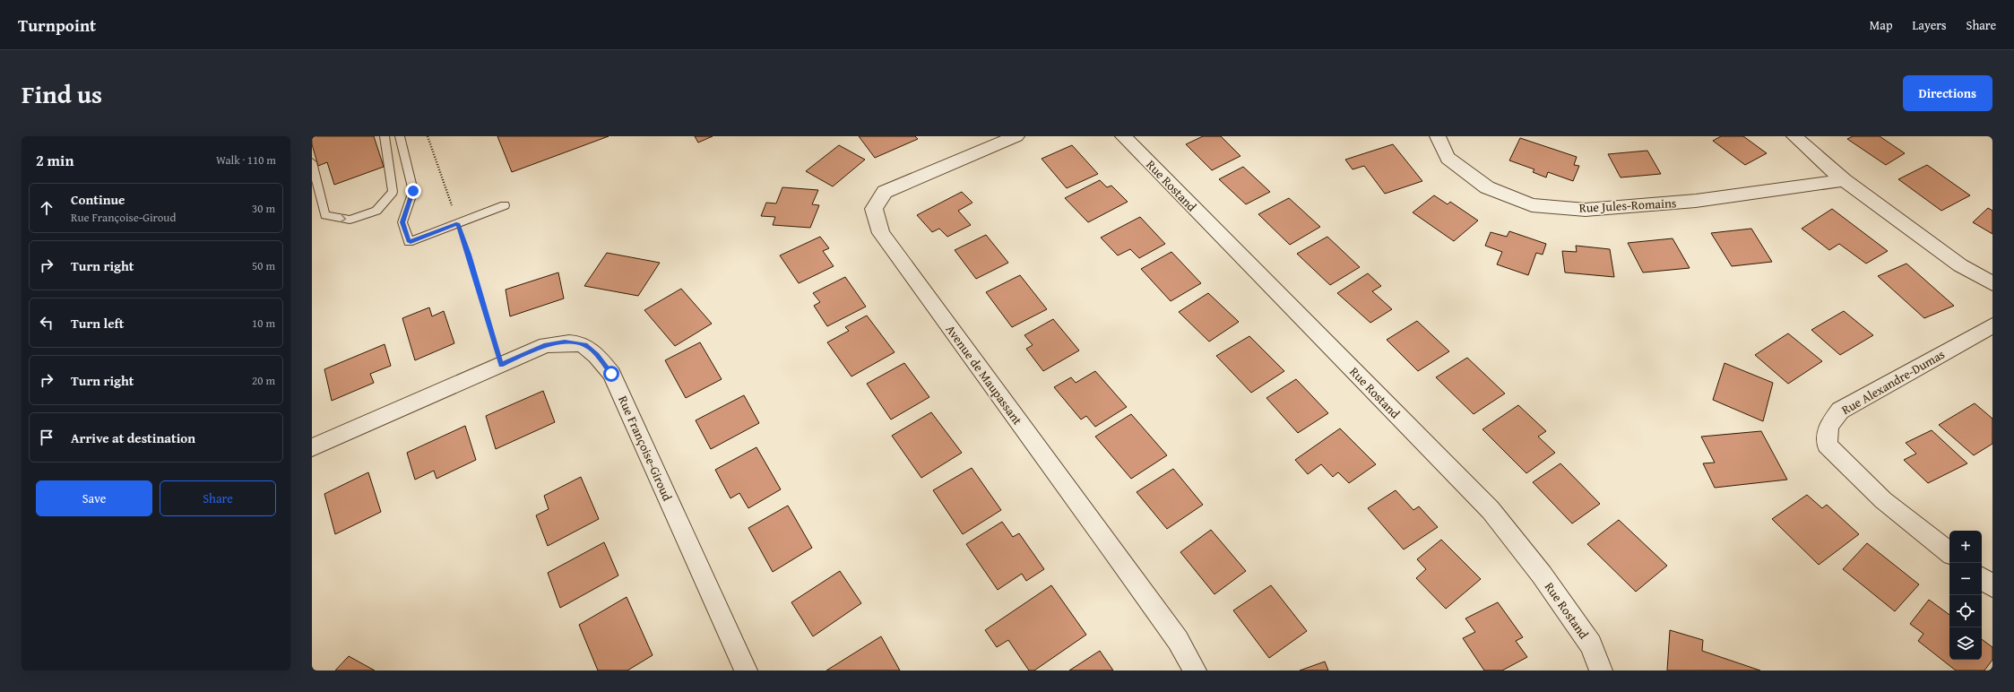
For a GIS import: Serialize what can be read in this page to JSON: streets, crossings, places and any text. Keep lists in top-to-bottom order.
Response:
{
  "streets": {
    "street": [
      "Rue Rostand",
      "Rue Jules-Romains",
      "Avenue de Maupassant",
      "Rue Alexandre-Dumas",
      "Rue Françoise-Giroud"
    ]
  },
  "page": {
    "header": "Turnpoint",
    "nav": ["Map", "Layers", "Share"],
    "title": "Find us",
    "buttons": [
      "Directions",
      ["Save", "Share"]
    ],
    "heading": ["2 min", "Walk · 110 m"],
    "list": [
      ["Continue", "Rue Françoise-Giroud", "30 m"],
      ["Turn right", "50 m"],
      ["Turn left", "10 m"],
      ["Turn right", "20 m"],
      "Arrive at destination"
    ],
    "map_buttons": ["+", "−"]
  }
}
